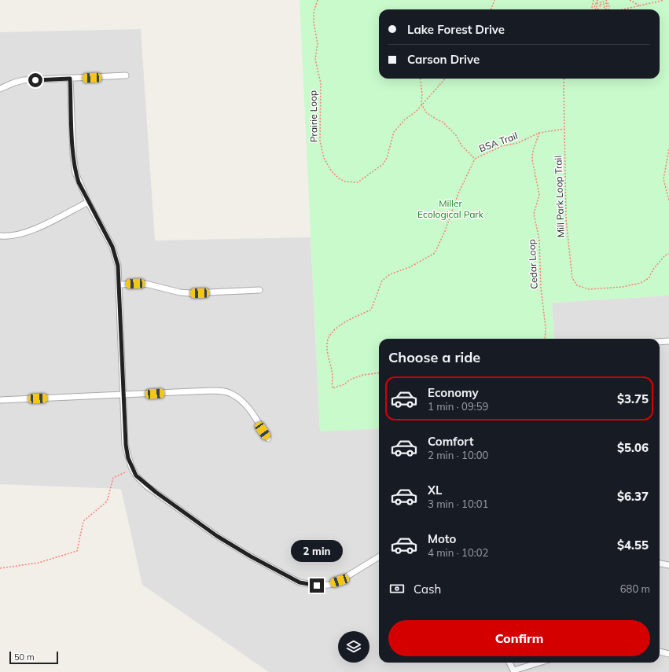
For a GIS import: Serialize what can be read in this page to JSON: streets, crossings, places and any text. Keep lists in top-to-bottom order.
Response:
{
  "streets": {
    "path": [
      "Prairie Loop",
      "BSA Trail",
      "Mill Park Loop Trail",
      "Cedar Loop"
    ]
  },
  "crossings": [
    ["Prairie Loop", "BSA Trail"],
    ["BSA Trail", "Mill Park Loop Trail"],
    ["BSA Trail", "Cedar Loop"]
  ],
  "parks": ["Miller Ecological Park"],
  "scale_bar": "50 m",
  "page": {
    "banner": ["Lake Forest Drive", "Carson Drive"],
    "heading": "Choose a ride",
    "list": [
      {
        "name": "Economy",
        "note": "1 min · 09:59",
        "value": "$3.75"
      },
      {
        "name": "Comfort",
        "note": "2 min · 10:00",
        "value": "$5.06"
      },
      {
        "name": "XL",
        "note": "3 min · 10:01",
        "value": "$6.37"
      },
      {
        "name": "Moto",
        "note": "4 min · 10:02",
        "value": "$4.55"
      }
    ],
    "bubble": "2 min",
    "pay": ["Cash", "680 m"],
    "buttons": "Confirm",
    "scale": "50 m"
  }
}
